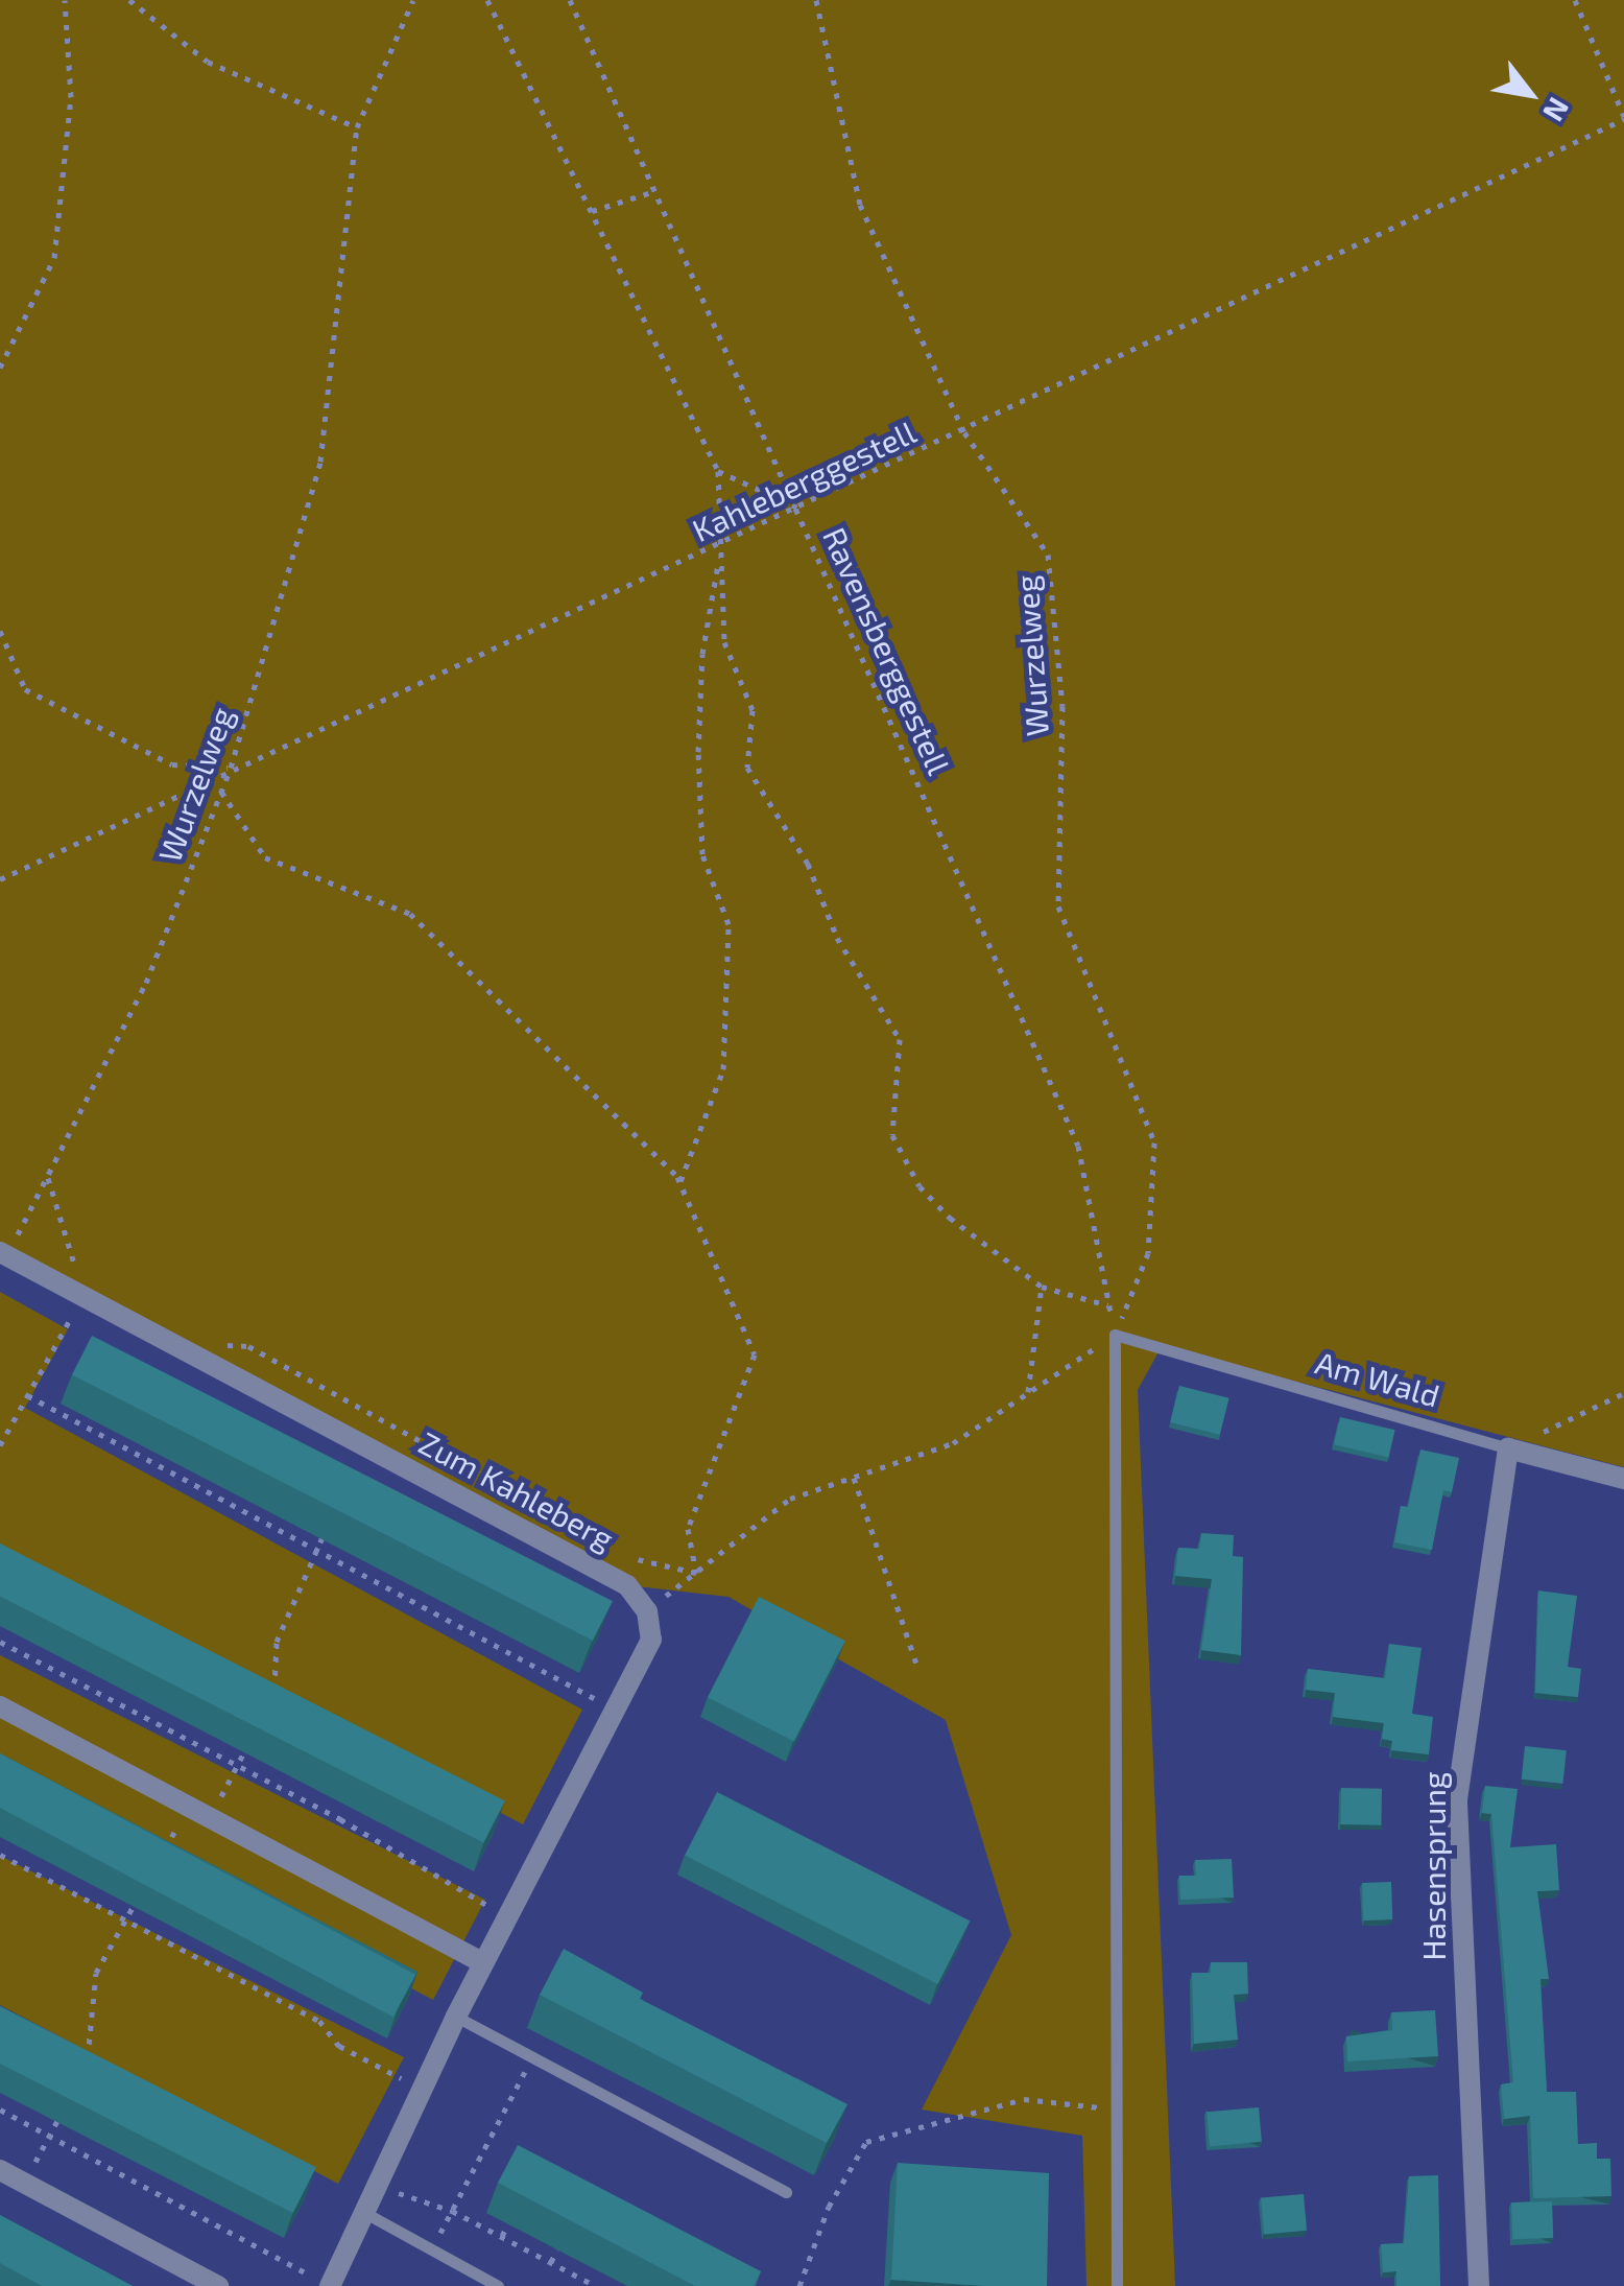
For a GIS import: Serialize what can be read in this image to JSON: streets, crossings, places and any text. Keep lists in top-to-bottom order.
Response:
{
  "streets": {
    "street": ["Am Wald", "Zum Kahleberg", "Hasensprung"],
    "path": ["Kahleberggestell", "Ravensberggestell", "Wurzelweg"]
  },
  "crossings": [
    ["Kahleberggestell", "Ravensberggestell"],
    ["Kahleberggestell", "Wurzelweg"],
    ["Ravensberggestell", "Wurzelweg"],
    ["Ravensberggestell", "Am Wald"],
    ["Wurzelweg", "Am Wald"],
    ["Wurzelweg", "Zum Kahleberg"],
    ["Am Wald", "Hasensprung"]
  ],
  "north": "bottom right"
}
